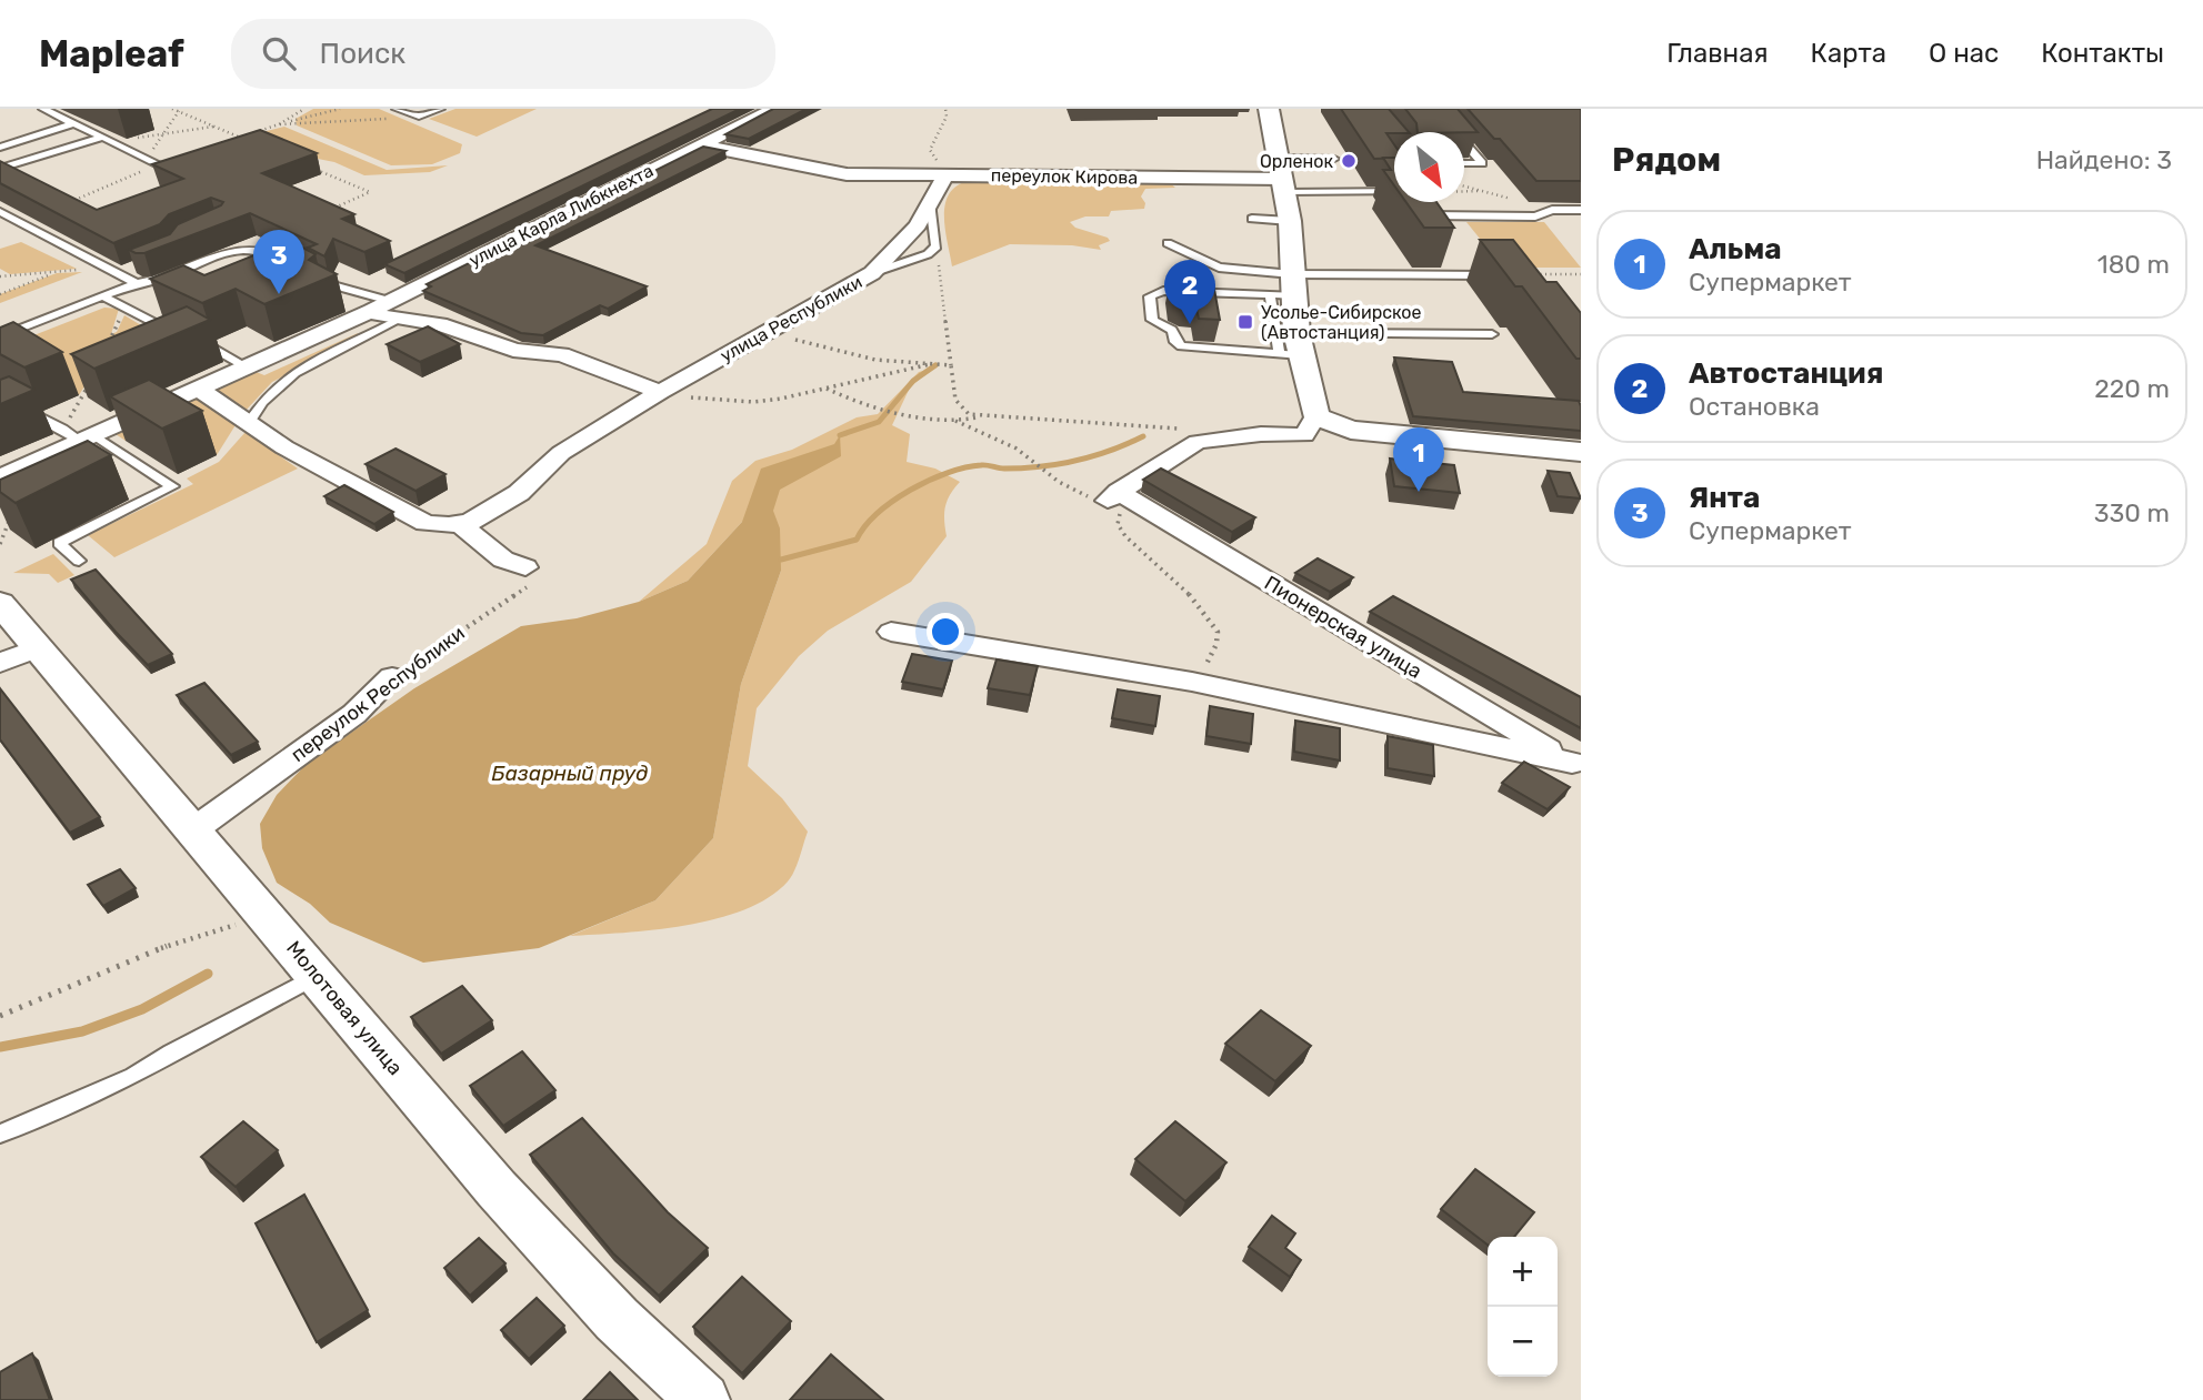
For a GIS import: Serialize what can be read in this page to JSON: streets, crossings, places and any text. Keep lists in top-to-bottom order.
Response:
{
  "streets": {
    "street": [
      "переулок Кирова",
      "улица Карла Либкнехта",
      "улица Республики",
      "Пионерская улица",
      "переулок Республики",
      "Молотовая улица"
    ]
  },
  "crossings": [
    ["переулок Кирова", "улица Карла Либкнехта"],
    ["переулок Кирова", "улица Республики"],
    ["переулок Республики", "Молотовая улица"]
  ],
  "water": ["Базарный пруд"],
  "places": {
    "other": ["Орленок"],
    "transit": ["Усолье-Сибирское (Автостанция)"]
  },
  "north": "bottom right",
  "page": {
    "header": "Mapleaf",
    "search": "Поиск",
    "nav": [
      "Главная",
      "Карта",
      "О нас",
      "Контакты"
    ],
    "heading": ["Рядом", "Найдено: 3"],
    "list": [
      {
        "mark": "1",
        "name": "Альма",
        "note": "Супермаркет",
        "value": "180 m"
      },
      {
        "mark": "2",
        "name": "Автостанция",
        "note": "Остановка",
        "value": "220 m"
      },
      {
        "mark": "3",
        "name": "Янта",
        "note": "Супермаркет",
        "value": "330 m"
      }
    ],
    "pins": ["3", "2", "1"],
    "map_buttons": ["+", "−"]
  }
}
